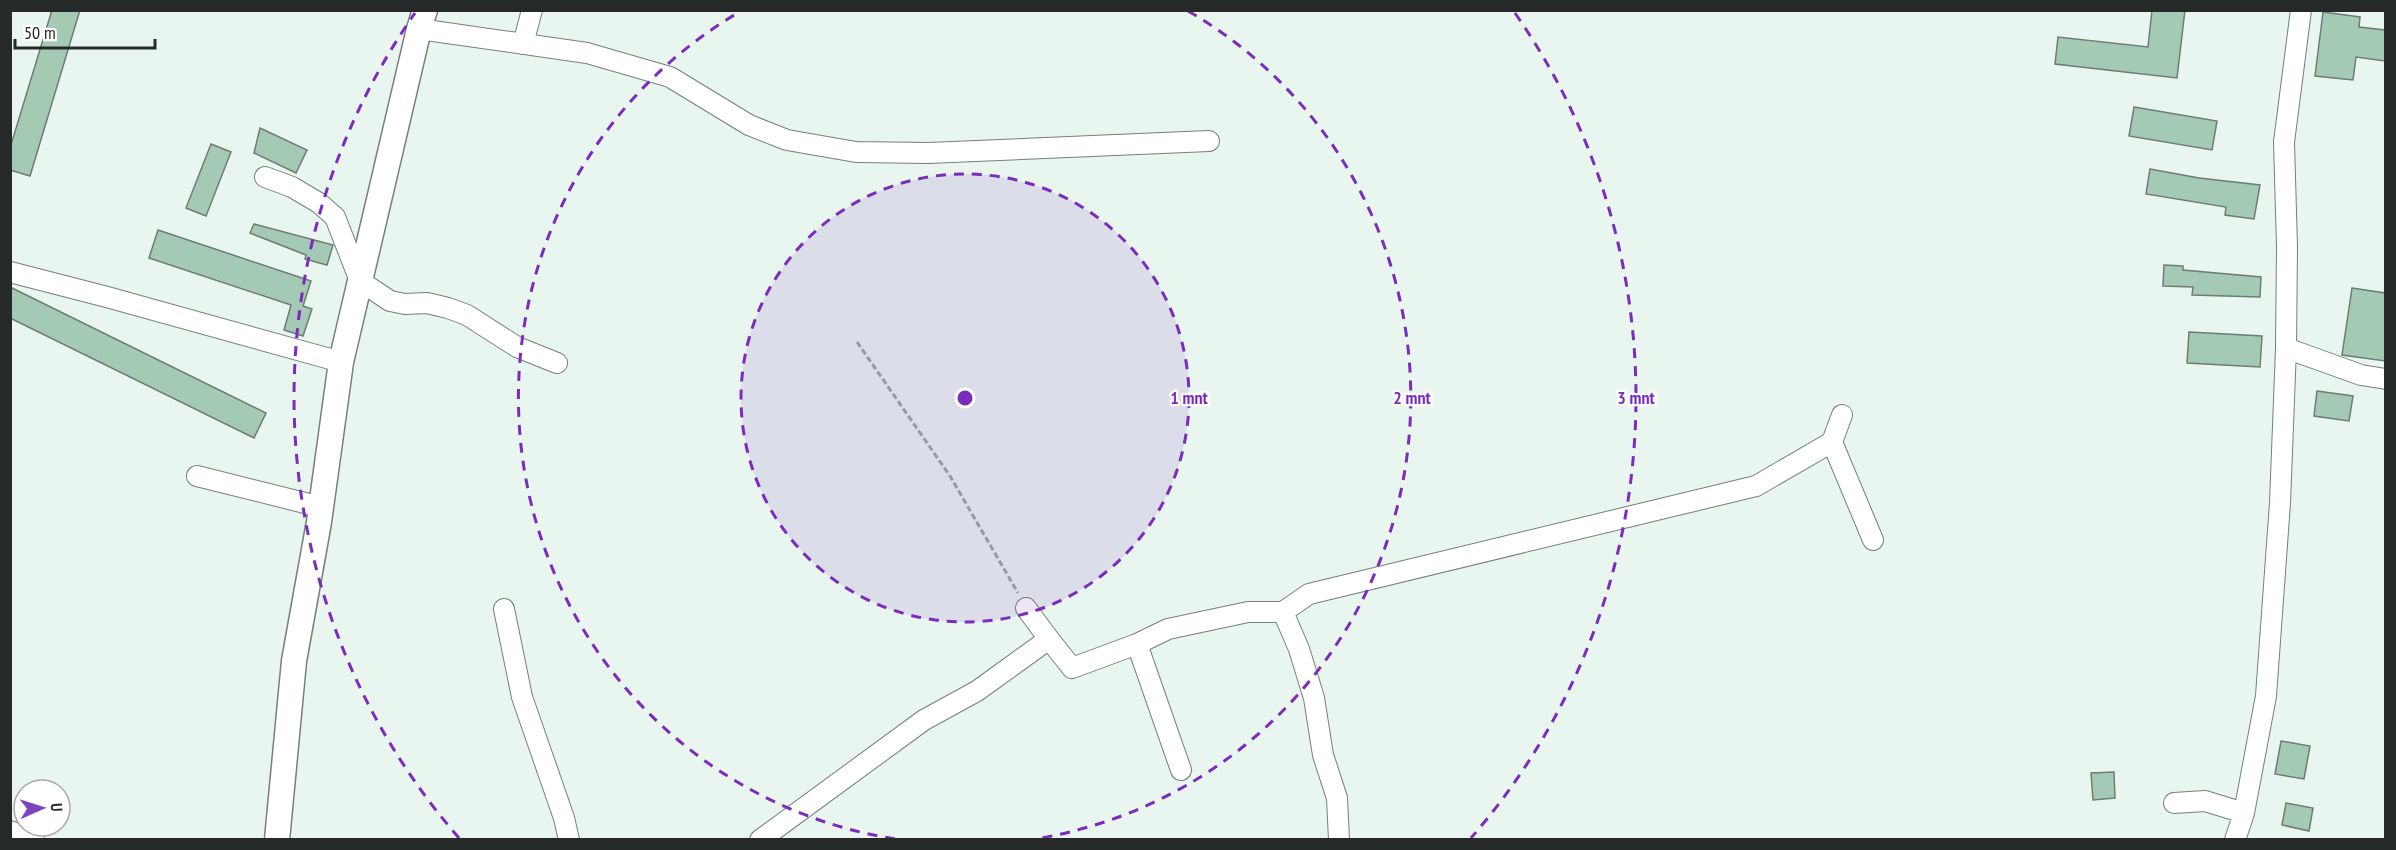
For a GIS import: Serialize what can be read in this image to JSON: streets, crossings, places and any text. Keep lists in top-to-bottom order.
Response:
{
  "scale_bar": "50 m",
  "north": "right",
  "rings": ["1 mnt", "2 mnt", "3 mnt"]
}
